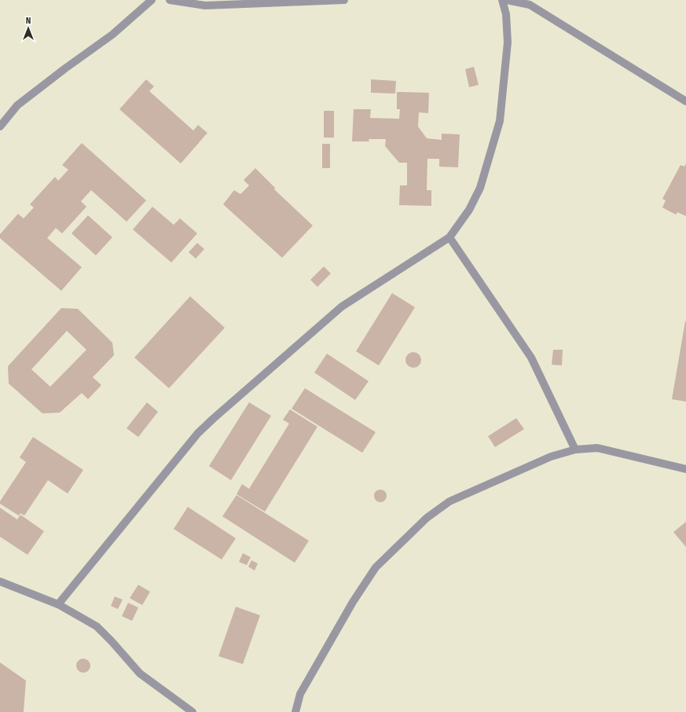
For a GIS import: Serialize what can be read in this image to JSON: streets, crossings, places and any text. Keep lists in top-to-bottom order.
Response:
{
  "north": "top"
}
